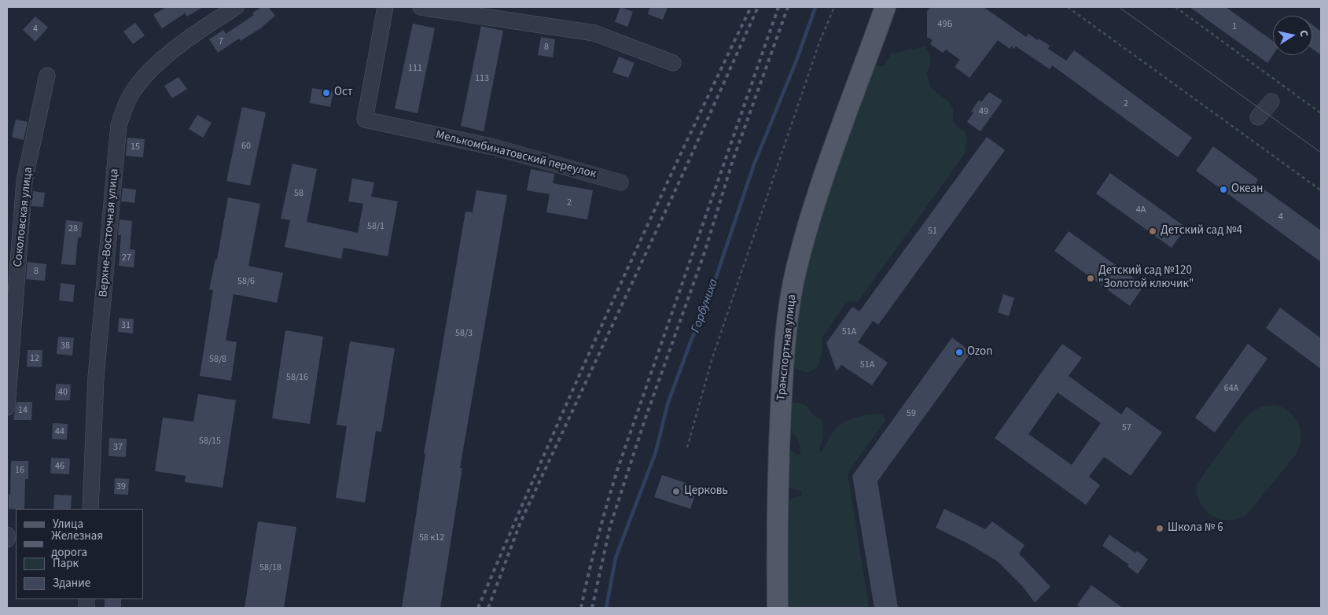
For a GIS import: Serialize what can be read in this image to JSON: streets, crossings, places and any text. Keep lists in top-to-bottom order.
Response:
{
  "streets": {
    "main road": ["Транспортная улица"],
    "street": ["Мелькомбинатовский переулок", "Соколовская улица", "Верхне-Восточная улица"]
  },
  "water": ["Горбуниха"],
  "places": [
    "Ост",
    "Океан",
    "Детский сад №4",
    "Детский сад №120 \"Золотой ключик\"",
    "Ozon",
    "Церковь",
    "Школа № 6"
  ],
  "house_numbers": [
    "49Б",
    "1",
    "4",
    "7",
    "8",
    "111",
    "113",
    "2",
    "49",
    "60",
    "15",
    "58",
    "2",
    "4А",
    "4",
    "58/1",
    "28",
    "51",
    "27",
    "8",
    "58/6",
    "31",
    "51А",
    "58/3",
    "38",
    "12",
    "58/8",
    "51А",
    "58/16",
    "64А",
    "40",
    "14",
    "59",
    "57",
    "44",
    "58/15",
    "37",
    "46",
    "16",
    "39",
    "58 к12",
    "58/18"
  ],
  "legend": [
    "Улица",
    "Железная дорога",
    "Парк",
    "Здание"
  ],
  "north": "right"
}
